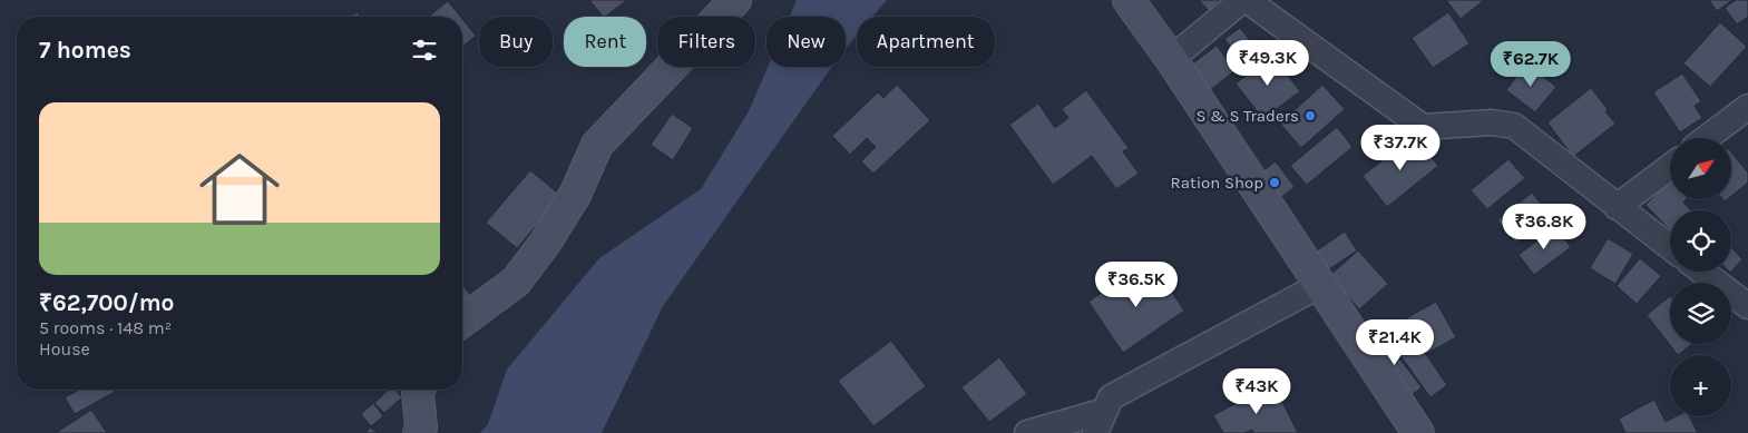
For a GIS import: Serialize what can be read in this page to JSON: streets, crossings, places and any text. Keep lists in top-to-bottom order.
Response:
{
  "places": ["S & S Traders", "Ration Shop"],
  "north": "top right",
  "page": {
    "chip": [
      "Buy",
      "Rent",
      "Filters",
      "New",
      "Apartment"
    ],
    "heading": "7 homes",
    "price": [
      "₹49.3K",
      "₹62.7K",
      "₹37.7K",
      "₹36.8K",
      "₹36.5K",
      "₹21.4K",
      "₹43K"
    ],
    "list": [
      {
        "name": "₹62,700/mo",
        "note": "5 rooms · 148 m² · House"
      }
    ],
    "map_buttons": "+"
  }
}
